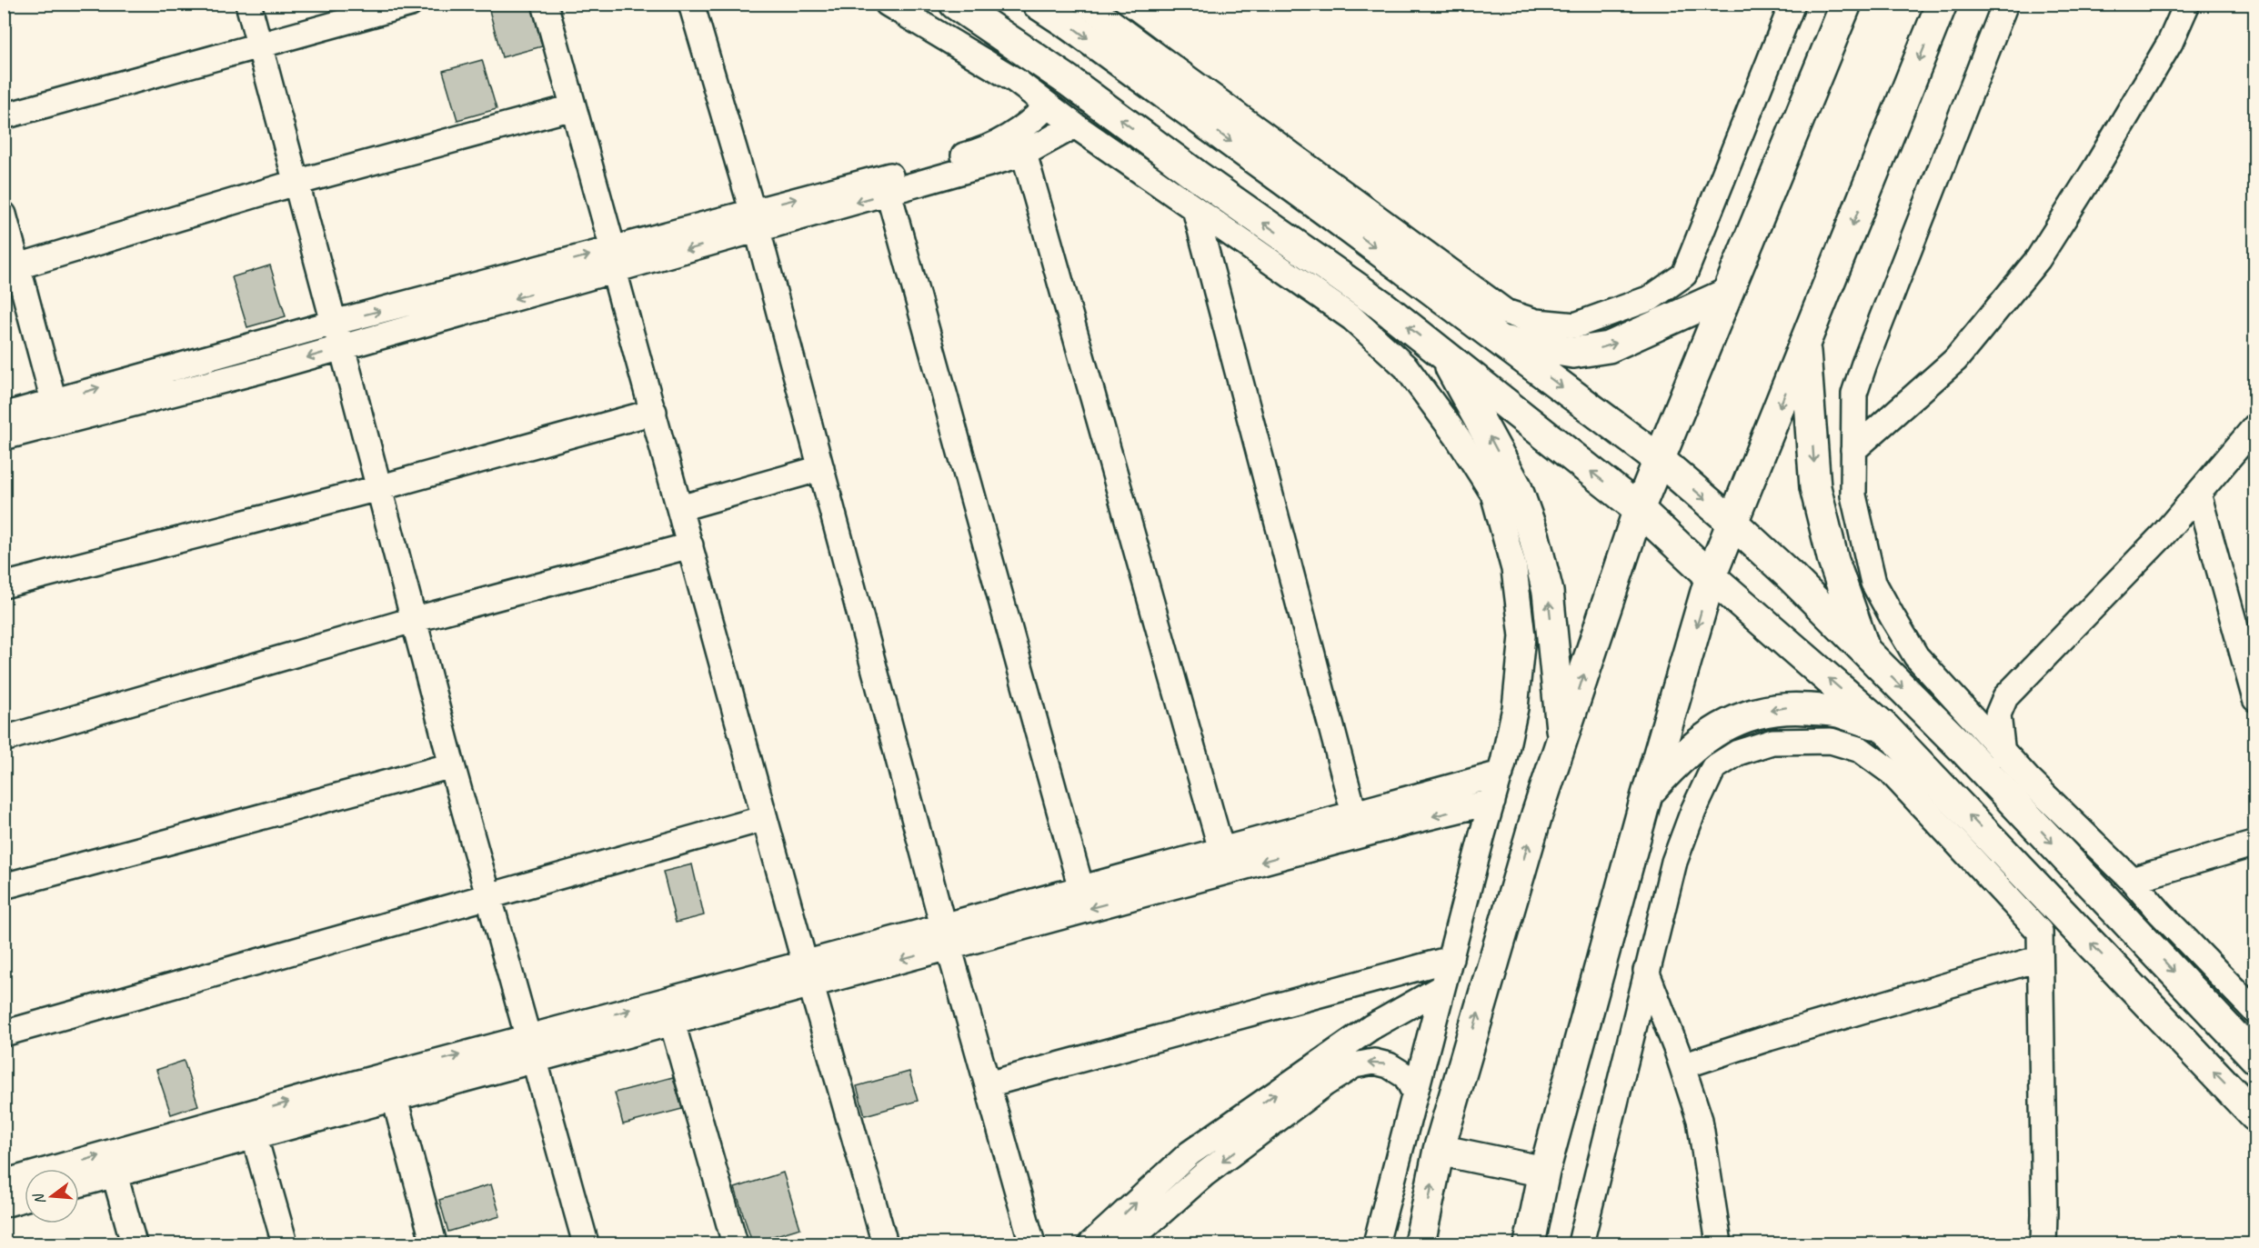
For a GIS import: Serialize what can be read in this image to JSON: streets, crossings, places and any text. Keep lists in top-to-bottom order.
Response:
{
  "north": "left"
}
